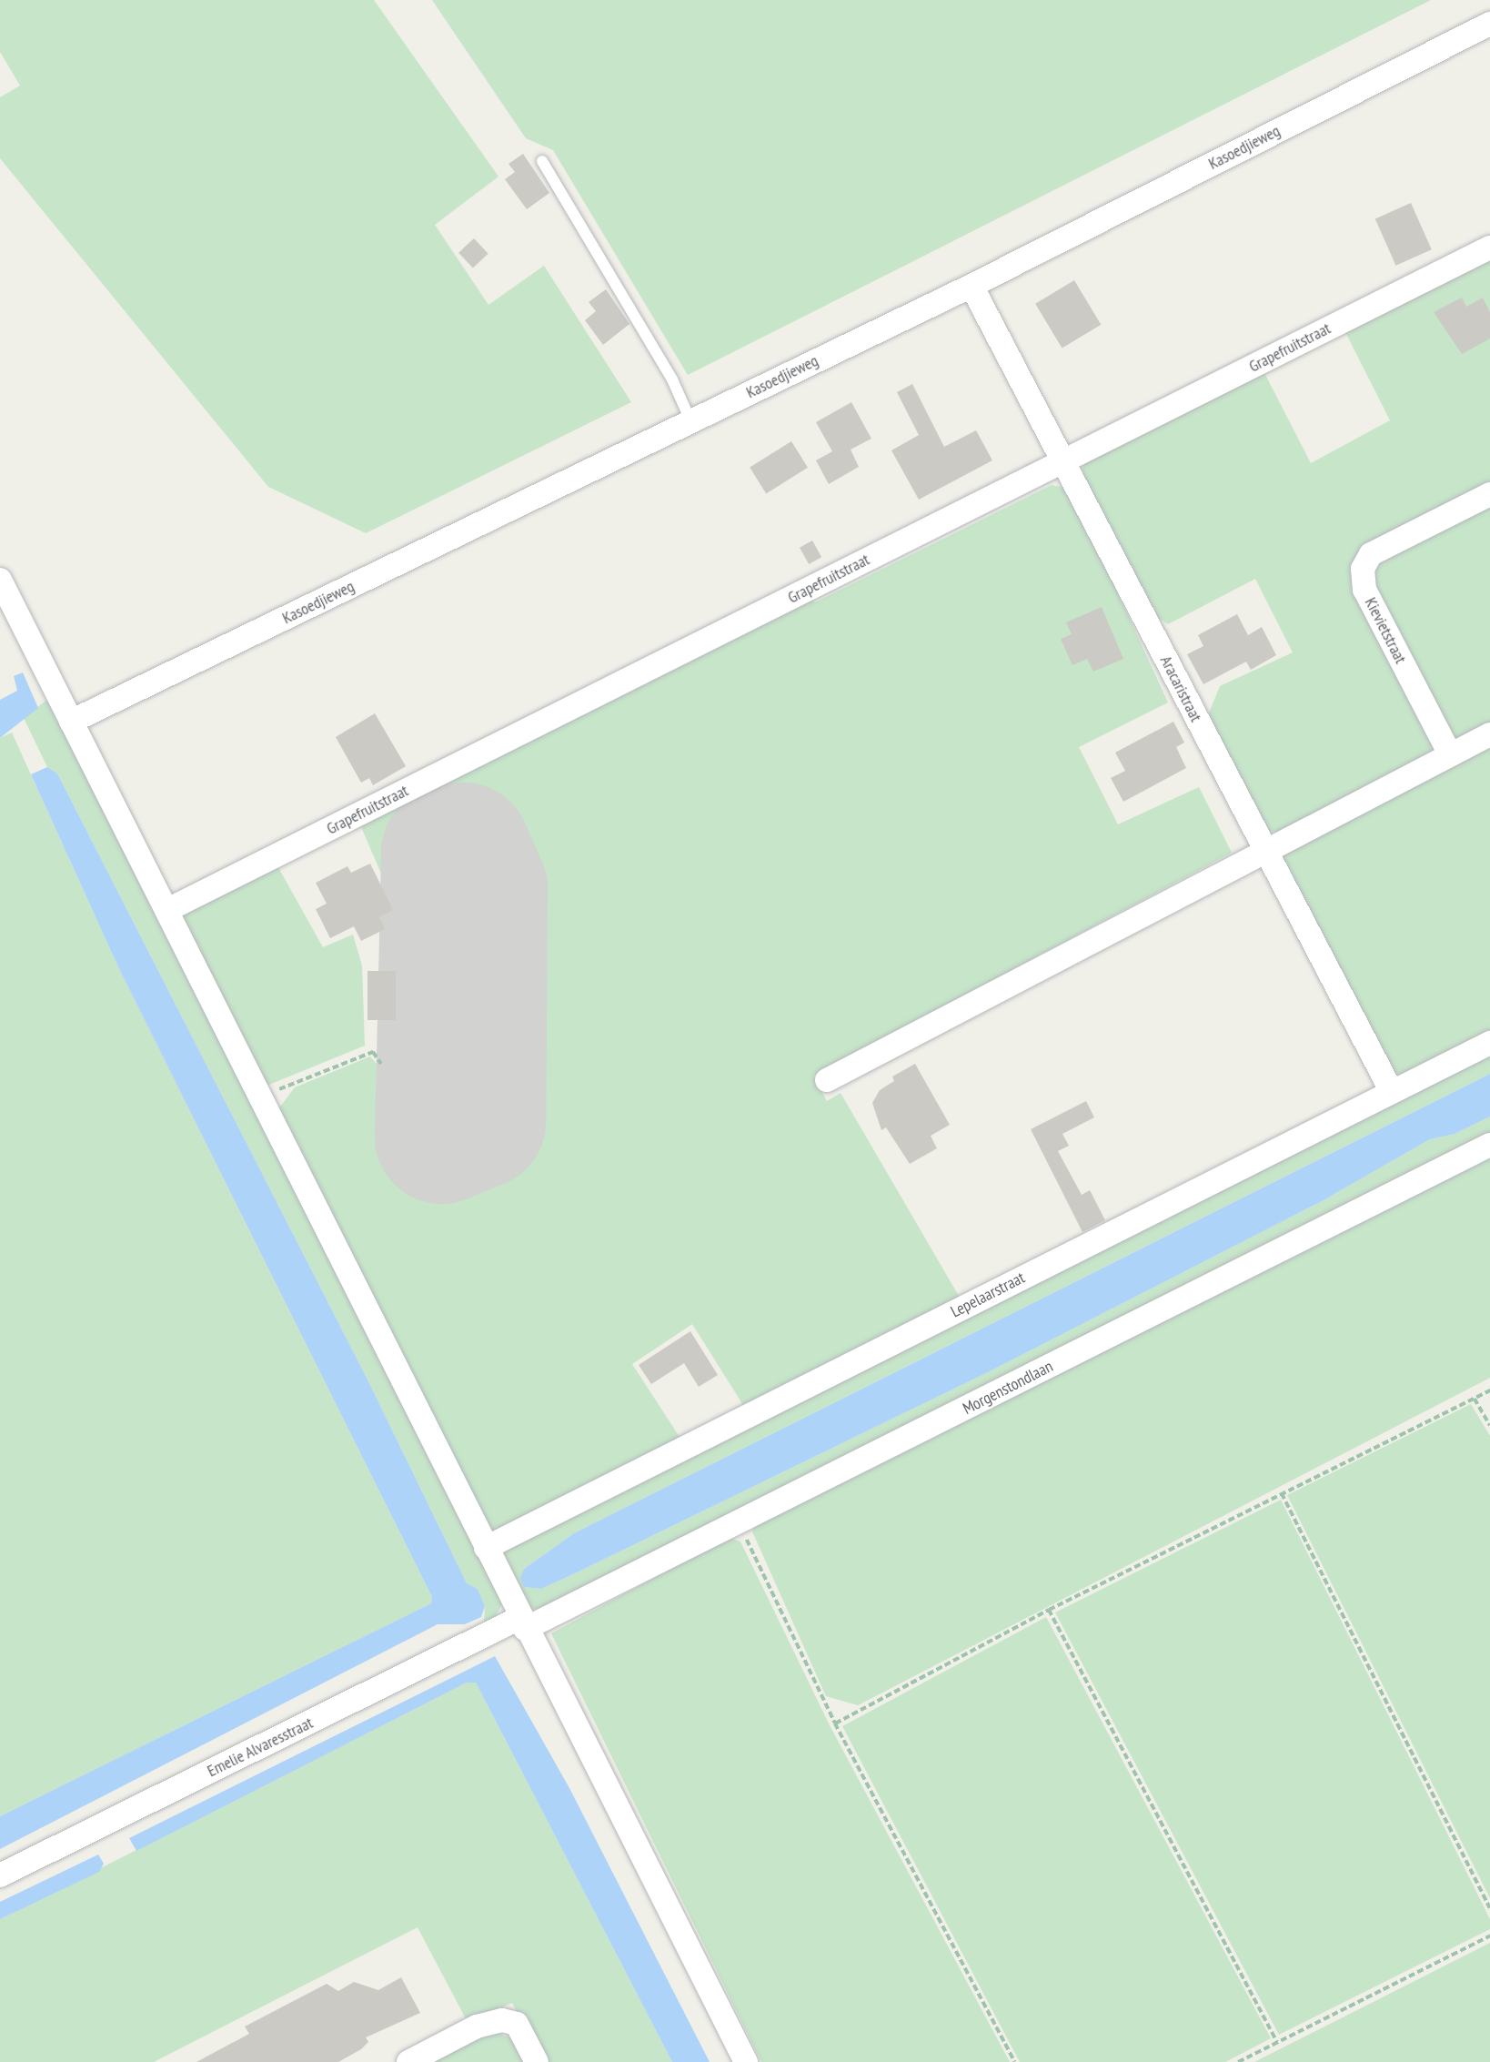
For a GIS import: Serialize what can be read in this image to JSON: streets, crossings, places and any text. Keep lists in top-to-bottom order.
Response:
{
  "streets": {
    "street": [
      "Kasoedjieweg",
      "Grapefruitstraat",
      "Kievietstraat",
      "Aracaristraat",
      "Lepelaarstraat",
      "Morgenstondlaan",
      "Emelie Alvaresstraat"
    ]
  },
  "crossings": [
    ["Kasoedjieweg", "Aracaristraat"],
    ["Grapefruitstraat", "Aracaristraat"],
    ["Aracaristraat", "Lepelaarstraat"],
    ["Morgenstondlaan", "Emelie Alvaresstraat"]
  ]
}
